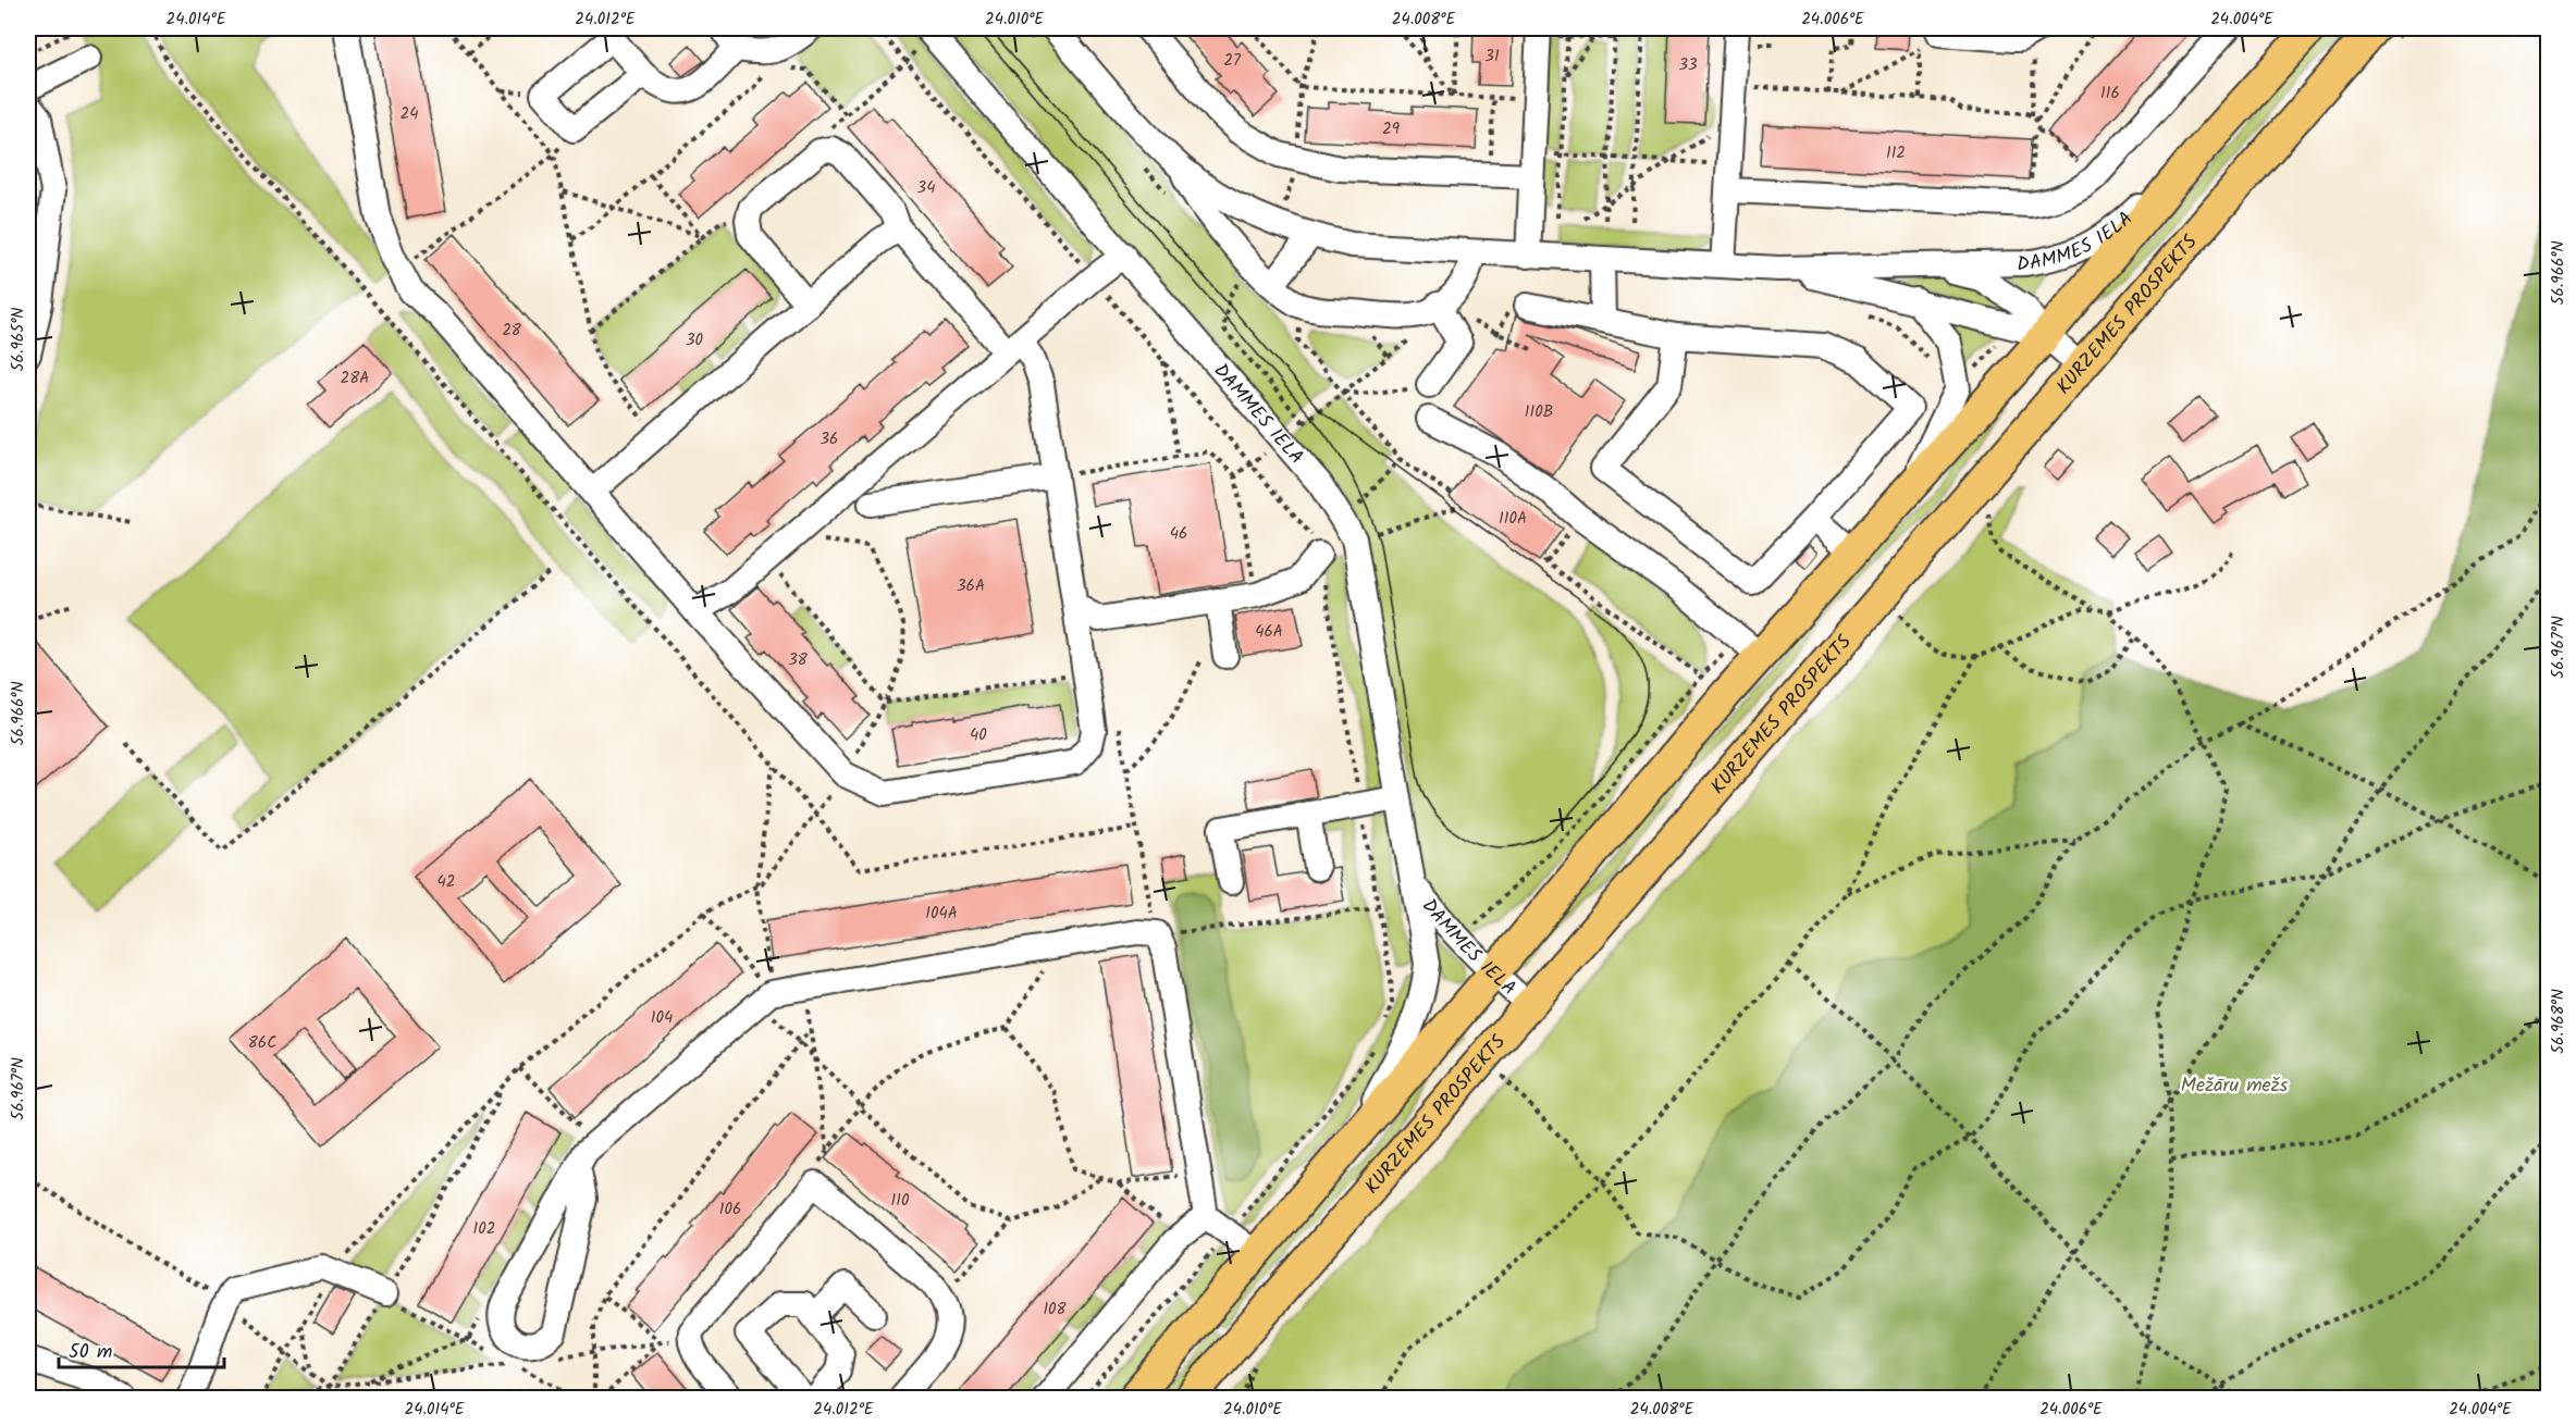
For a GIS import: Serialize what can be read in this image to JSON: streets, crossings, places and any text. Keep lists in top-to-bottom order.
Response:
{
  "streets": {
    "main road": ["KURZEMES PROSPEKTS"],
    "street": ["DAMMES IELA"]
  },
  "crossings": [
    ["DAMMES IELA", "KURZEMES PROSPEKTS"]
  ],
  "parks": ["Mežāru mežs"],
  "house_numbers": [
    "31",
    "27",
    "33",
    "116",
    "24",
    "29",
    "112",
    "34",
    "28",
    "30",
    "28A",
    "110B",
    "36",
    "110A",
    "46",
    "36A",
    "46A",
    "38",
    "40",
    "42",
    "104A",
    "104",
    "86C",
    "110",
    "106",
    "102",
    "108"
  ],
  "scale_bar": "50 m",
  "coordinates": [
    "24.014°E",
    "24.012°E",
    "24.010°E",
    "24.008°E",
    "24.006°E",
    "24.004°E",
    "56.966°N",
    "56.965°N",
    "56.967°N",
    "56.968°N"
  ]
}
